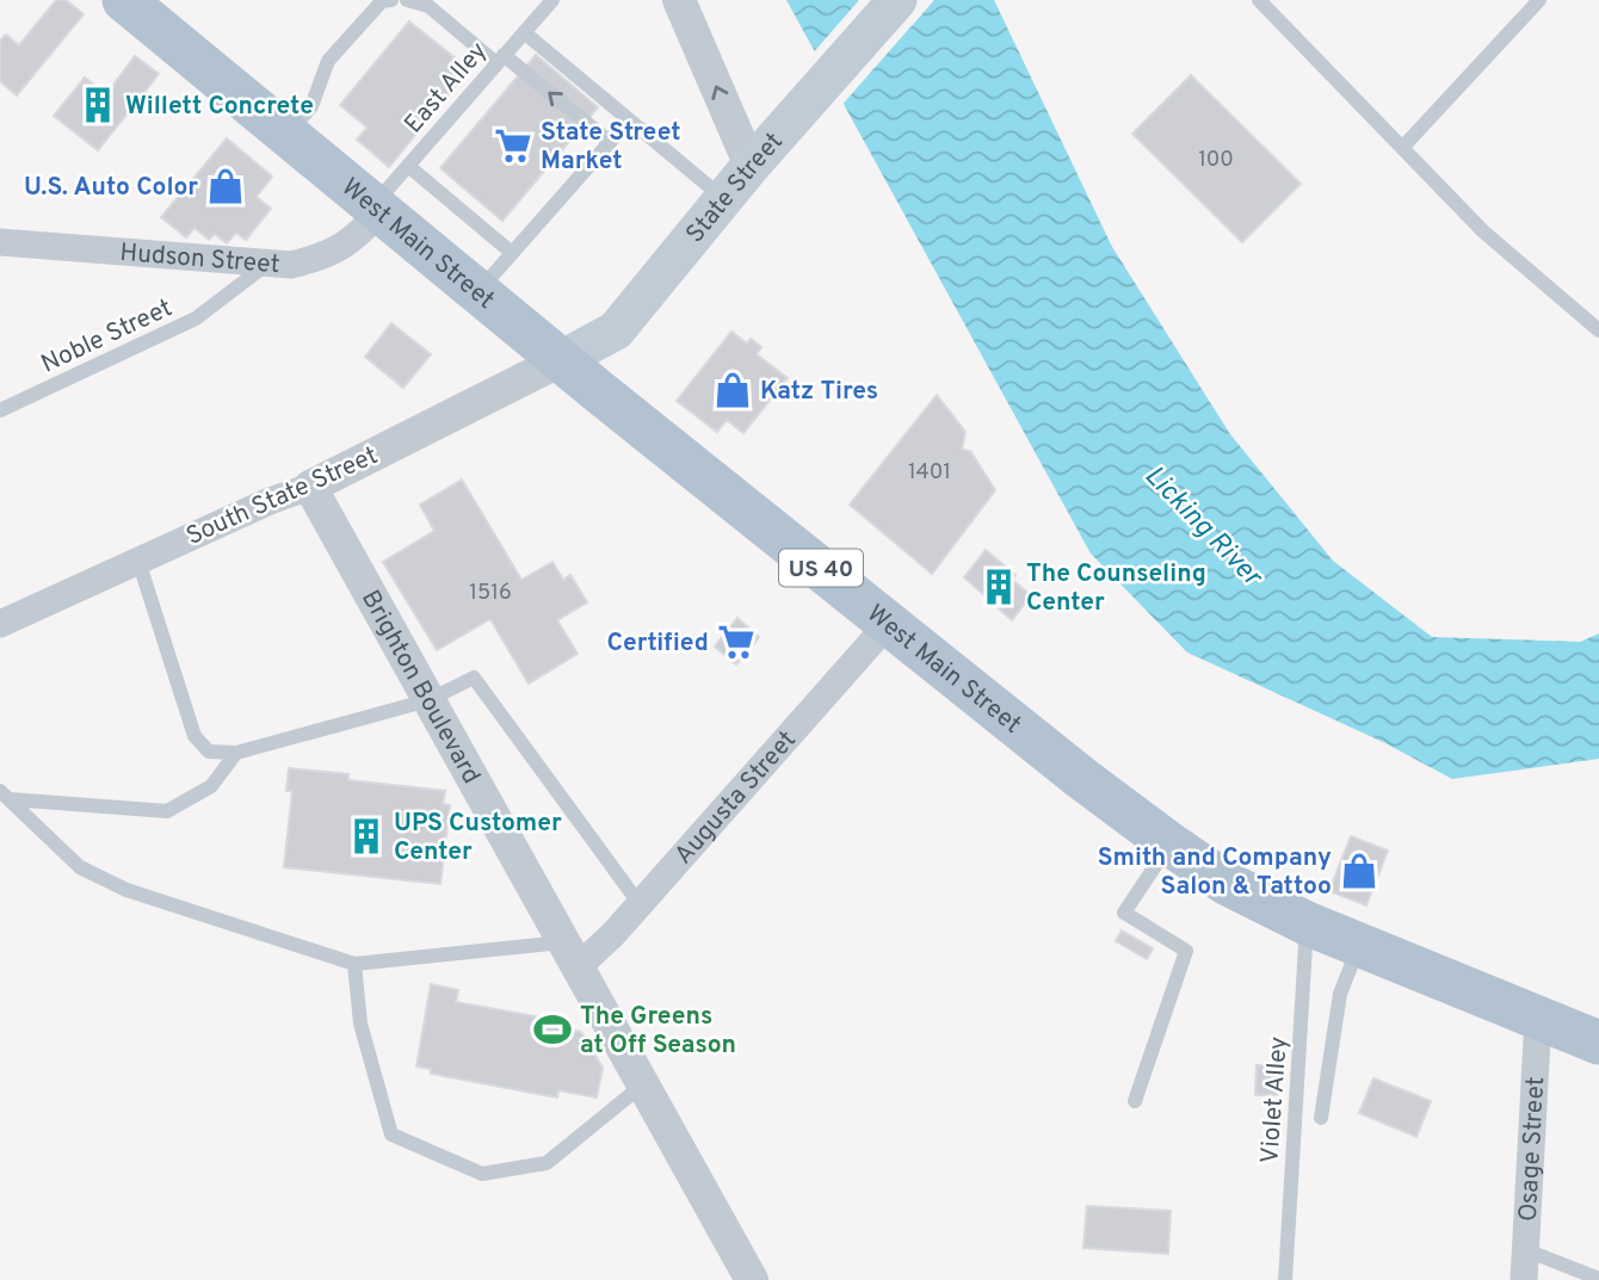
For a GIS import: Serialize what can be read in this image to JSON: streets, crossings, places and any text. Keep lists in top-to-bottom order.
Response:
{
  "streets": {
    "main road": ["State Street", "West Main Street", "US 40"],
    "street": [
      "Hudson Street",
      "South State Street",
      "Brighton Boulevard",
      "Augusta Street",
      "Osage Street"
    ],
    "lane": ["East Alley", "Noble Street", "Violet Alley"]
  },
  "crossings": [
    ["East Alley", "West Main Street"],
    ["East Alley", "Hudson Street"],
    ["State Street", "West Main Street"],
    ["State Street", "South State Street"],
    ["West Main Street", "Hudson Street"],
    ["West Main Street", "South State Street"],
    ["West Main Street", "Augusta Street"],
    ["West Main Street", "Violet Alley"],
    ["West Main Street", "Osage Street"],
    ["Hudson Street", "Noble Street"],
    ["South State Street", "Brighton Boulevard"],
    ["Brighton Boulevard", "Augusta Street"]
  ],
  "water": ["Licking River"],
  "places": {
    "building": ["Willett Concrete", "The Counseling Center", "UPS Customer Center"],
    "supermarket": ["State Street Market", "Certified"],
    "shop": ["U.S. Auto Color", "Katz Tires", "Smith and Company Salon & Tattoo"],
    "sports": ["The Greens at Off Season"]
  },
  "house_numbers": ["100", "1401", "1516"]
}
